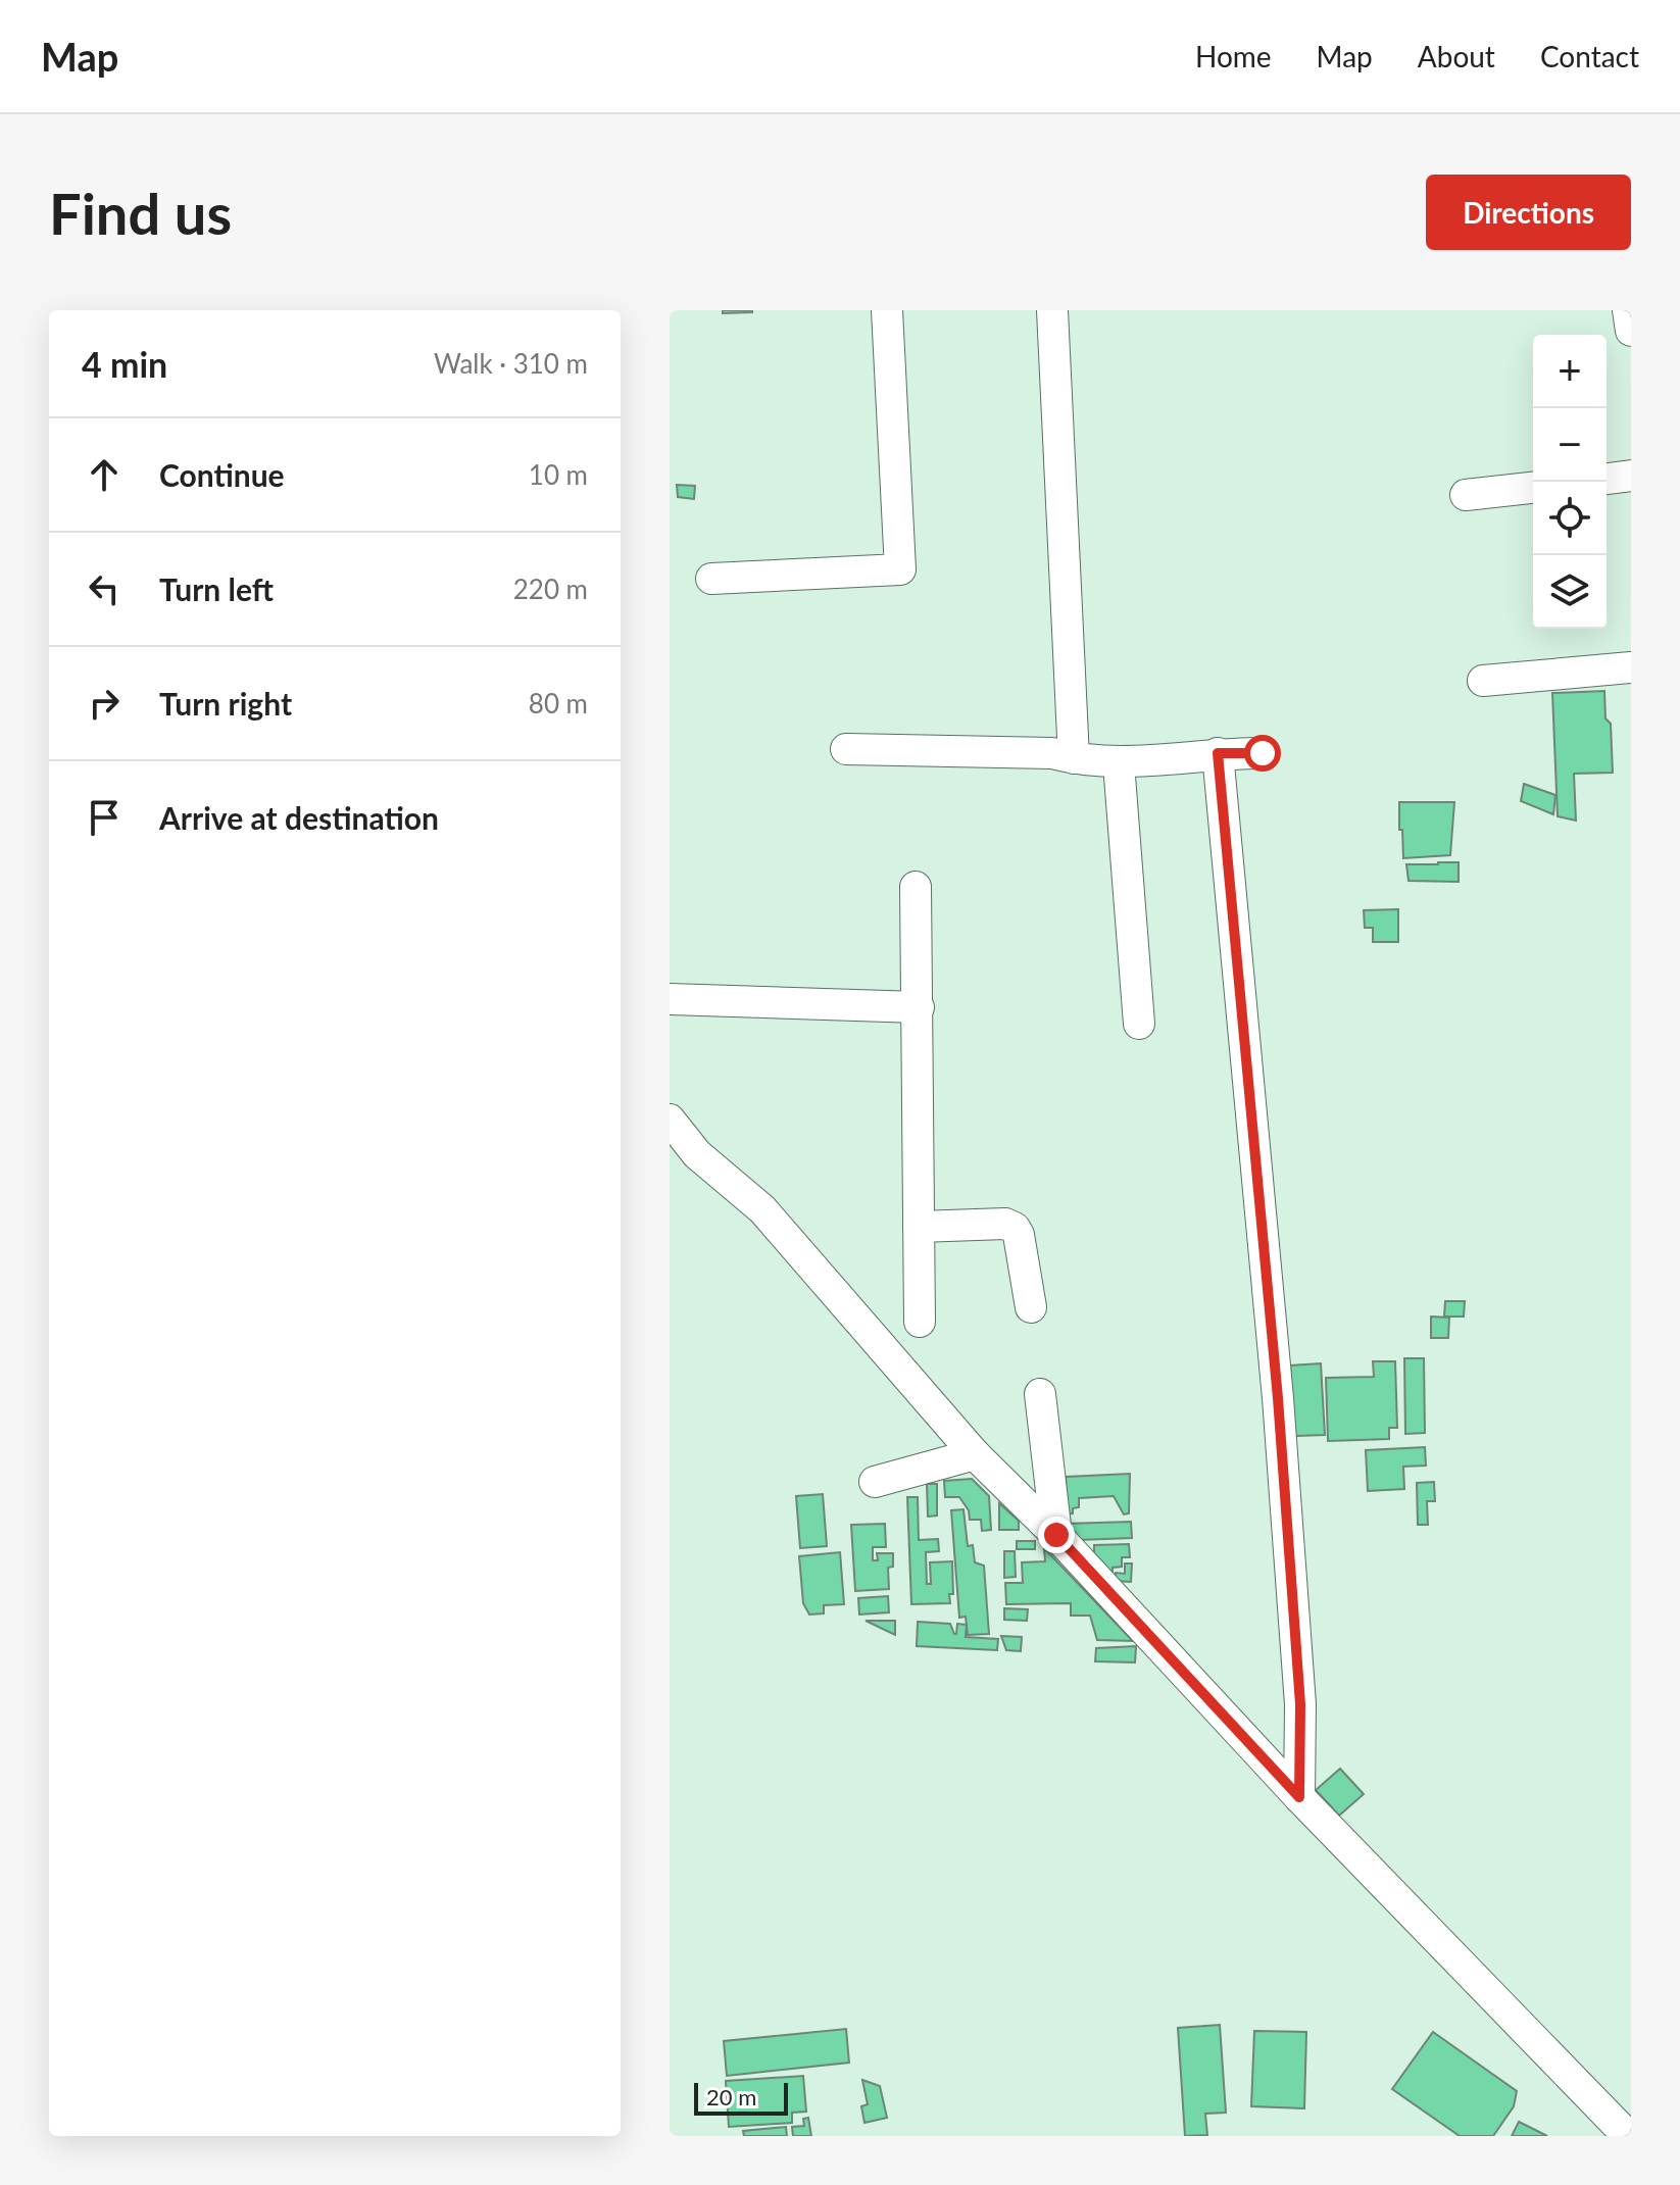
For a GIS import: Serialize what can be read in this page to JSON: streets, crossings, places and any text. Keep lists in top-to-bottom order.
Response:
{
  "scale_bar": "20 m",
  "page": {
    "header": "Map",
    "nav": [
      "Home",
      "Map",
      "About",
      "Contact"
    ],
    "buttons": "Directions",
    "title": "Find us",
    "heading": ["4 min", "Walk · 310 m"],
    "map_buttons": ["+", "−"],
    "list": [
      ["Continue", "10 m"],
      ["Turn left", "220 m"],
      ["Turn right", "80 m"],
      "Arrive at destination"
    ],
    "scale": "20 m"
  }
}
